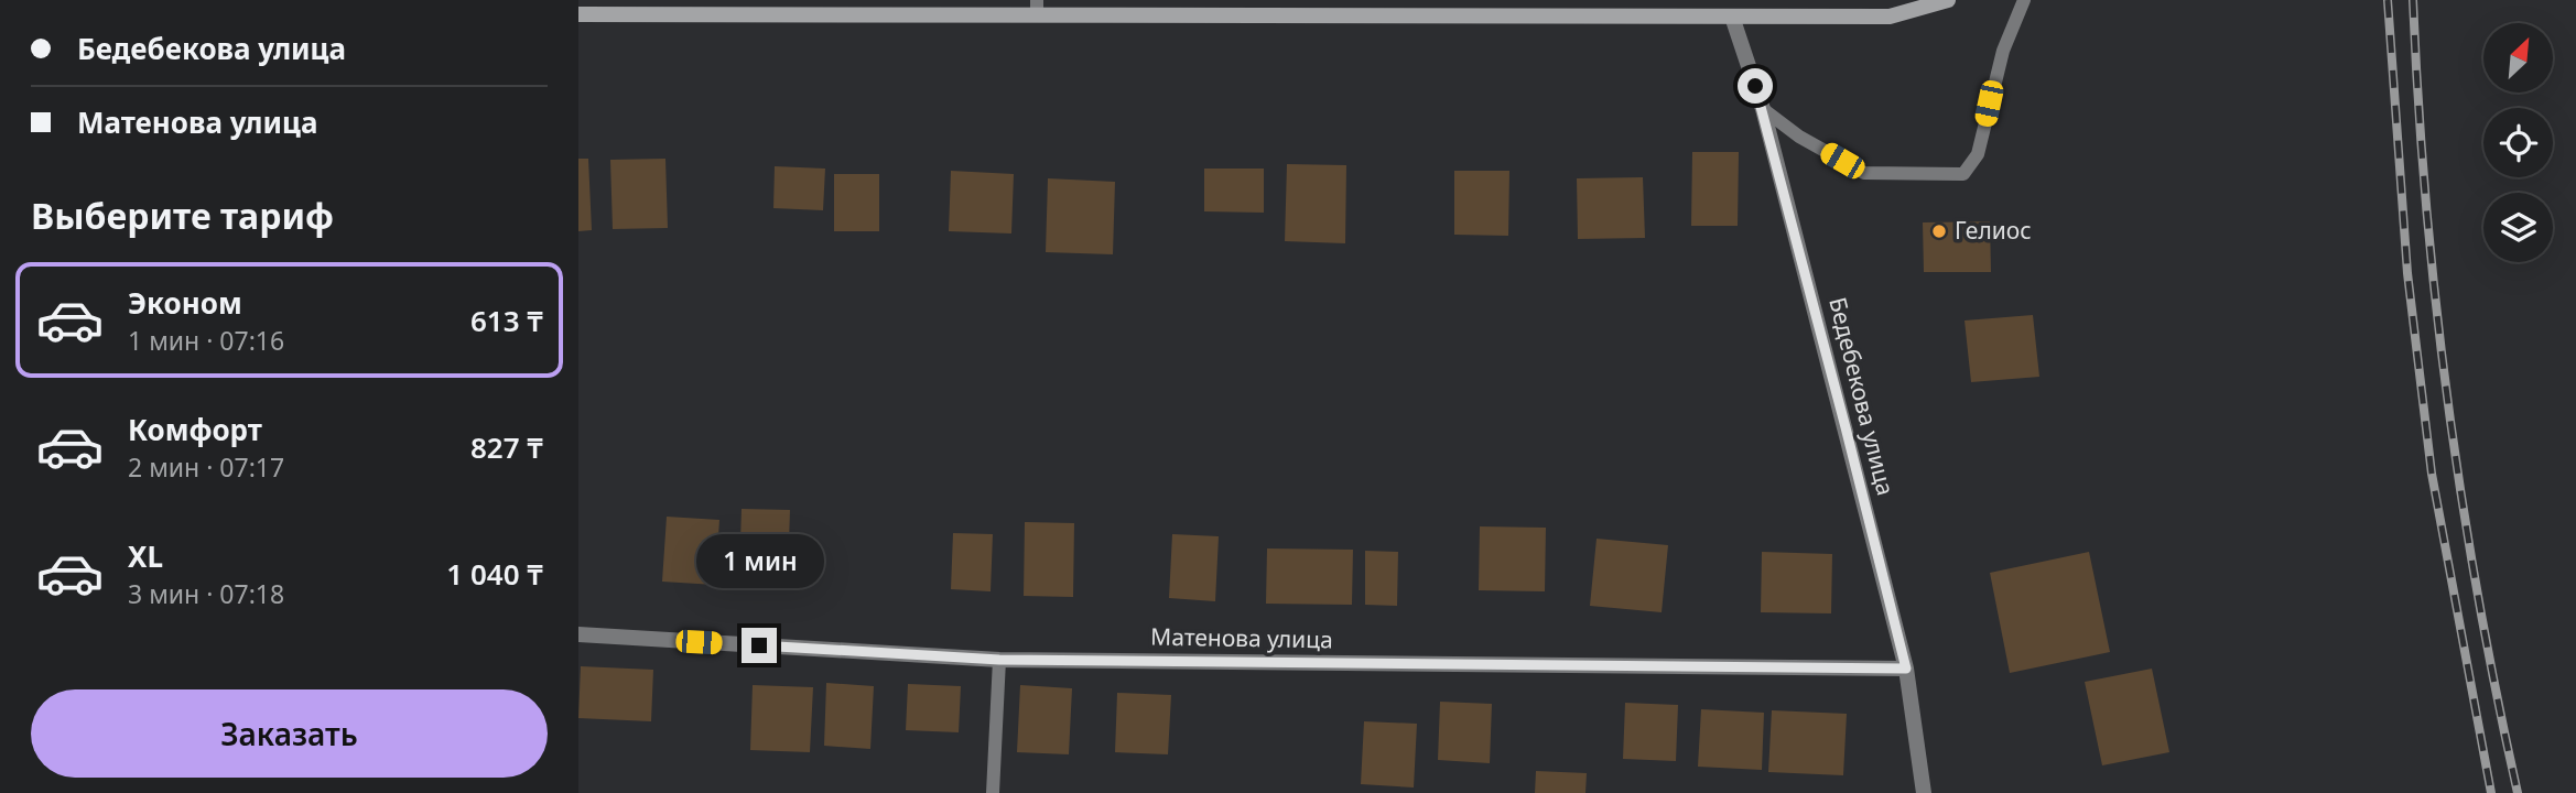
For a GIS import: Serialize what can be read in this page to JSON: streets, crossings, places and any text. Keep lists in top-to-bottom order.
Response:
{
  "streets": {
    "street": ["Бедебекова улица", "Матенова улица"]
  },
  "crossings": [
    ["Бедебекова улица", "Матенова улица"]
  ],
  "places": ["Гелиос"],
  "north": "top right",
  "page": {
    "banner": ["Бедебекова улица", "Матенова улица"],
    "heading": "Выберите тариф",
    "list": [
      {
        "name": "Эконом",
        "note": "1 мин · 07:16",
        "value": "613 ₸"
      },
      {
        "name": "Комфорт",
        "note": "2 мин · 07:17",
        "value": "827 ₸"
      },
      {
        "name": "XL",
        "note": "3 мин · 07:18",
        "value": "1 040 ₸"
      }
    ],
    "bubble": "1 мин",
    "buttons": "Заказать"
  }
}
